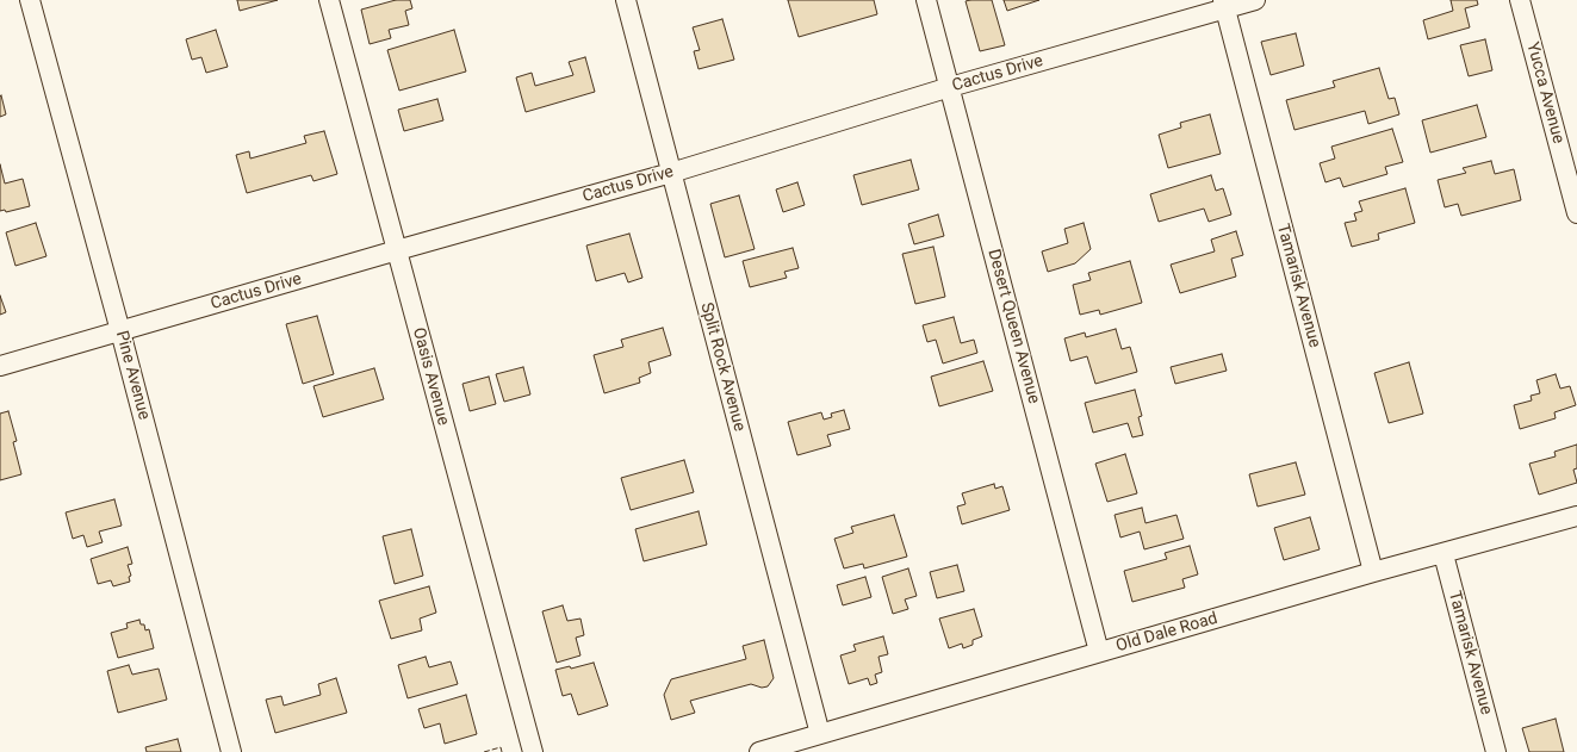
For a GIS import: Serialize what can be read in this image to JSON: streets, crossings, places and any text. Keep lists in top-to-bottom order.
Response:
{
  "streets": {
    "street": [
      "Cactus Drive",
      "Yucca Avenue",
      "Tamarisk Avenue",
      "Desert Queen Avenue",
      "Split Rock Avenue",
      "Pine Avenue",
      "Oasis Avenue",
      "Old Dale Road"
    ]
  },
  "crossings": [
    ["Cactus Drive", "Tamarisk Avenue"],
    ["Cactus Drive", "Desert Queen Avenue"],
    ["Cactus Drive", "Split Rock Avenue"],
    ["Cactus Drive", "Pine Avenue"],
    ["Cactus Drive", "Oasis Avenue"],
    ["Tamarisk Avenue", "Old Dale Road"],
    ["Desert Queen Avenue", "Old Dale Road"],
    ["Split Rock Avenue", "Old Dale Road"]
  ]
}
